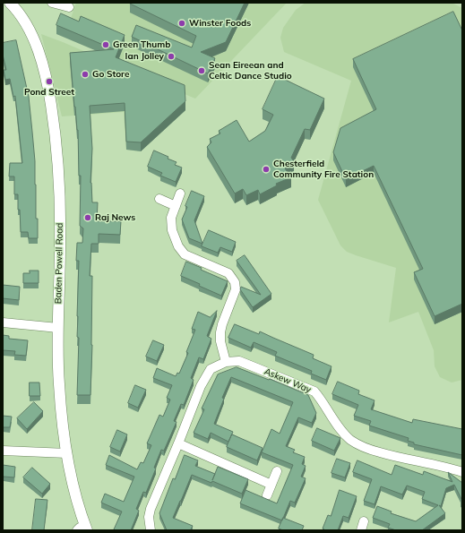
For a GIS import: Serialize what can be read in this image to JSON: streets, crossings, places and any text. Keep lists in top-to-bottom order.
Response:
{
  "streets": {
    "street": ["Baden Powell Road", "Askew Way"]
  },
  "places": [
    "Winster Foods",
    "Green Thumb",
    "Ian Jolley",
    "Sean Eireean and Celtic Dance Studio",
    "Go Store",
    "Pond Street",
    "Chesterfield Community Fire Station",
    "Raj News"
  ]
}
